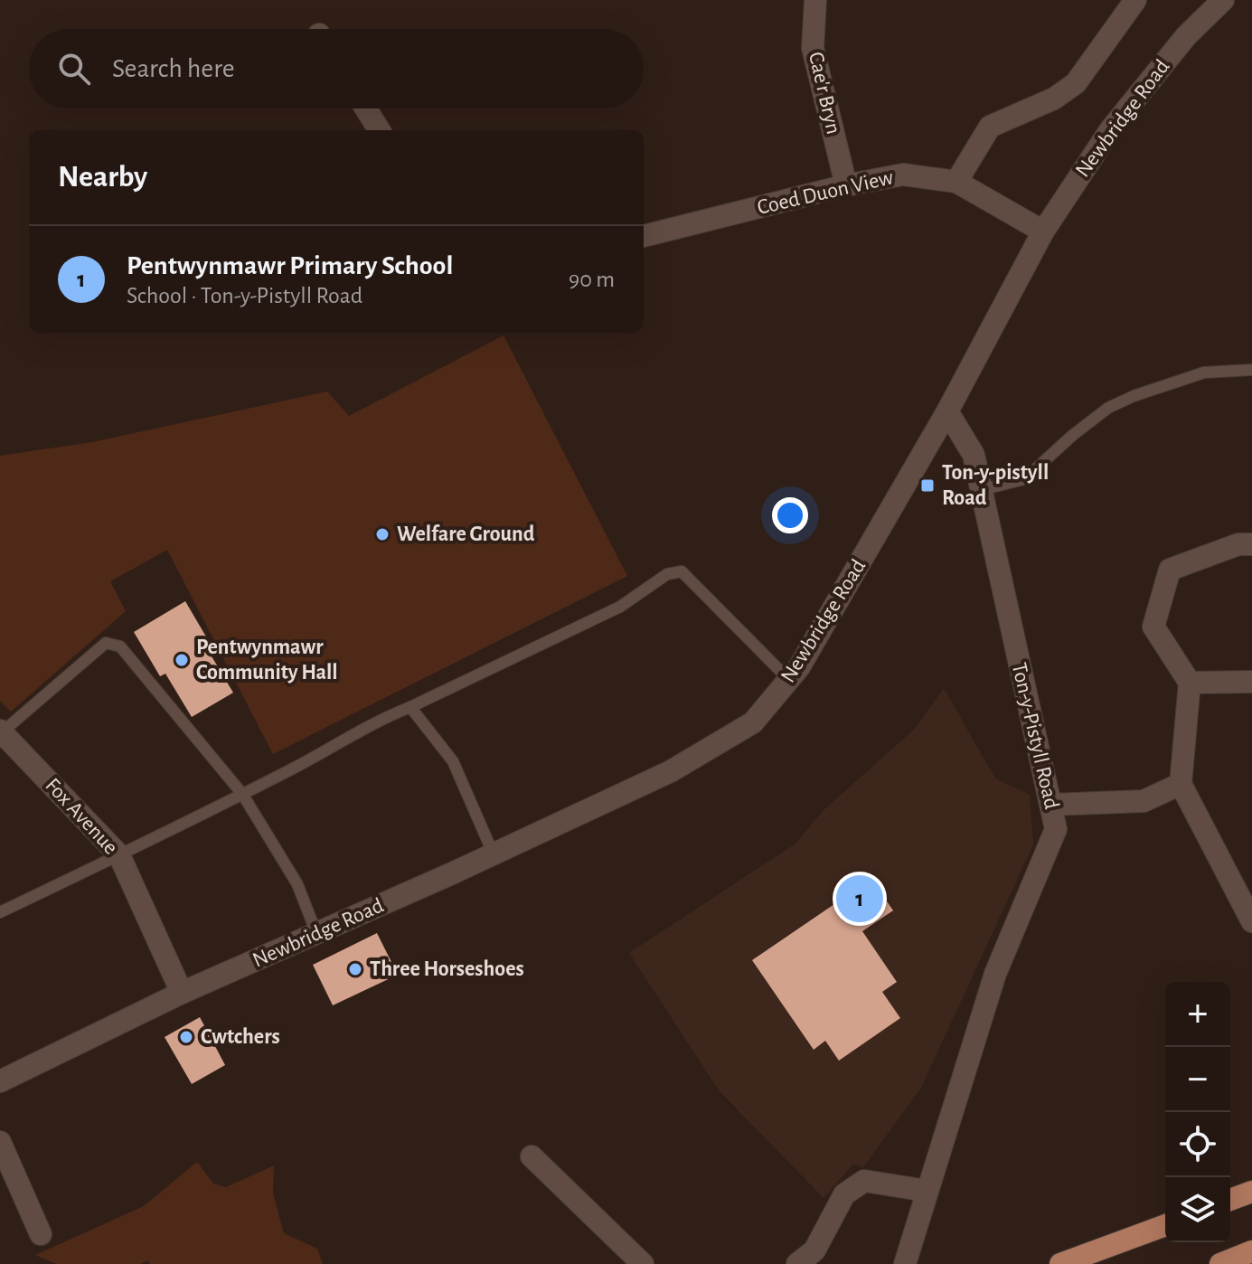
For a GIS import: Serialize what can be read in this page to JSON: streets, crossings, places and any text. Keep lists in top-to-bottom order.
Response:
{
  "streets": {
    "street": [
      "Cae'r Bryn",
      "Newbridge Road",
      "Coed Duon View",
      "Ton-y-Pistyll Road",
      "Fox Avenue"
    ]
  },
  "crossings": [
    ["Cae'r Bryn", "Coed Duon View"],
    ["Newbridge Road", "Coed Duon View"],
    ["Newbridge Road", "Ton-y-Pistyll Road"],
    ["Newbridge Road", "Fox Avenue"]
  ],
  "places": {
    "transit": ["Ton-y-pistyll Road"],
    "other": [
      "Welfare Ground",
      "Pentwynmawr Community Hall",
      "Three Horseshoes",
      "Cwtchers"
    ]
  },
  "page": {
    "search": "Search here",
    "heading": "Nearby",
    "list": [
      {
        "mark": "1",
        "name": "Pentwynmawr Primary School",
        "note": "School · Ton-y-Pistyll Road",
        "value": "90 m"
      }
    ],
    "pins": "1",
    "map_buttons": ["+", "−"]
  }
}
